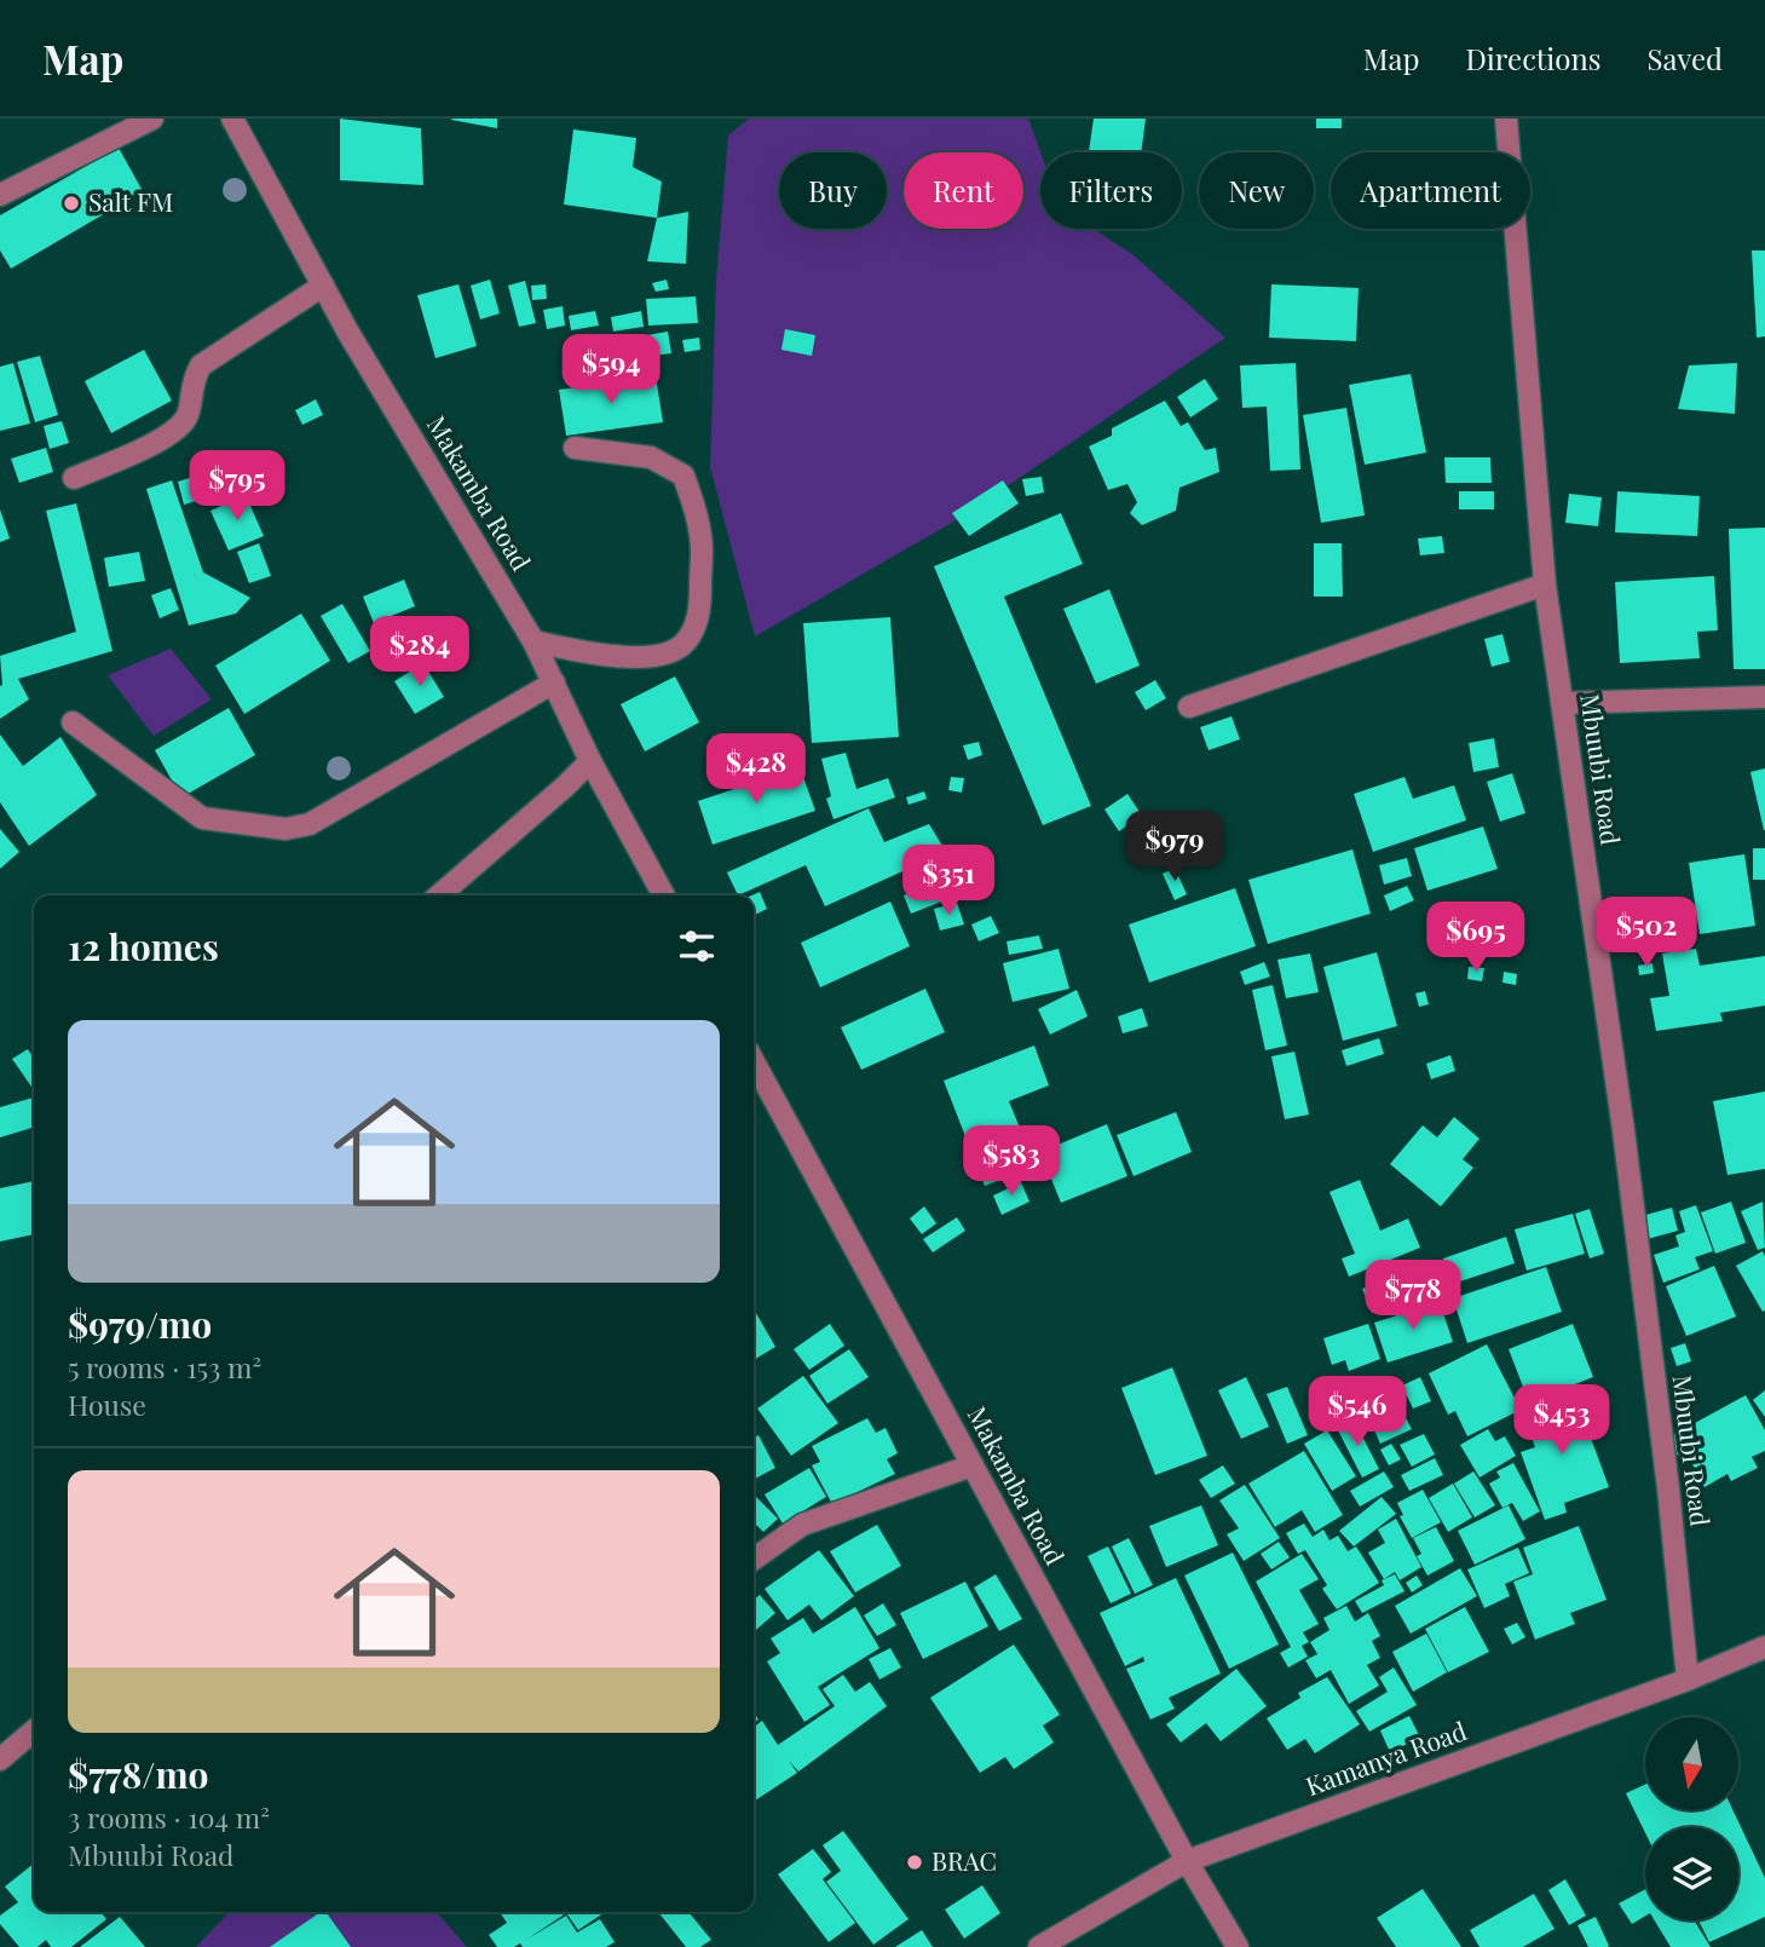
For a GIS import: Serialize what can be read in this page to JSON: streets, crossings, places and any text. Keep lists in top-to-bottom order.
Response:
{
  "streets": {
    "street": ["Makamba Road", "Mbuubi Road", "Kamanya Road"]
  },
  "crossings": [
    ["Makamba Road", "Kamanya Road"],
    ["Mbuubi Road", "Kamanya Road"]
  ],
  "places": ["Salt FM", "BRAC"],
  "north": "bottom",
  "page": {
    "header": "Map",
    "nav": ["Map", "Directions", "Saved"],
    "chip": [
      "Buy",
      "Rent",
      "Filters",
      "New",
      "Apartment"
    ],
    "price": [
      "$594",
      "$795",
      "$284",
      "$428",
      "$979",
      "$351",
      "$502",
      "$695",
      "$583",
      "$778",
      "$546",
      "$453"
    ],
    "heading": "12 homes",
    "list": [
      {
        "name": "$979/mo",
        "note": "5 rooms · 153 m² · House"
      },
      {
        "name": "$778/mo",
        "note": "3 rooms · 104 m² · Mbuubi Road"
      }
    ]
  }
}
